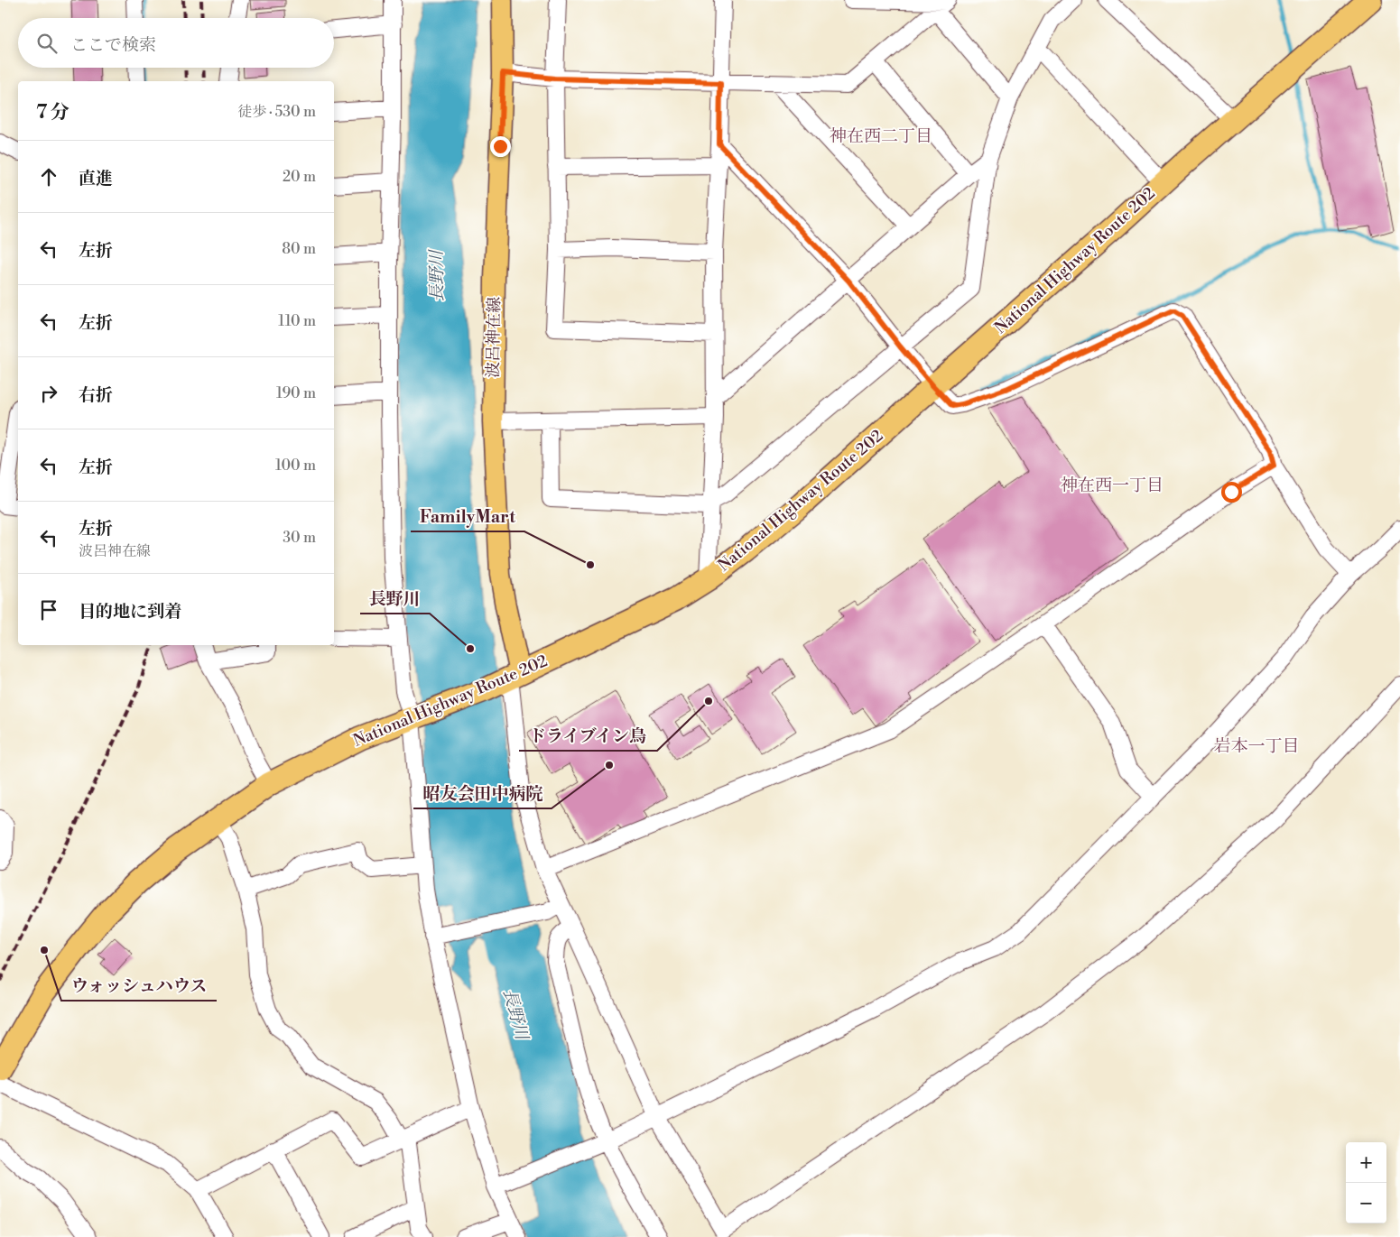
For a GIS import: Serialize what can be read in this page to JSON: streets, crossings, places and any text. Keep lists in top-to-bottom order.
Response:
{
  "streets": {
    "highway": ["National Highway Route 202"],
    "main road": ["波呂神在線"]
  },
  "crossings": [
    ["National Highway Route 202", "波呂神在線"]
  ],
  "districts": ["神在西二丁目", "神在西一丁目", "岩本一丁目"],
  "water": ["長野川"],
  "places": [
    "FamilyMart",
    "長野川",
    "ドライブイン鳥",
    "昭友会田中病院",
    "ウォッシュハウス"
  ],
  "page": {
    "search": "ここで検索",
    "heading": ["7 分", "徒歩 · 530 m"],
    "list": [
      ["直進", "20 m"],
      ["左折", "80 m"],
      ["左折", "110 m"],
      ["右折", "190 m"],
      ["左折", "100 m"],
      ["左折", "波呂神在線", "30 m"],
      "目的地に到着"
    ],
    "map_buttons": ["+", "−"]
  }
}
